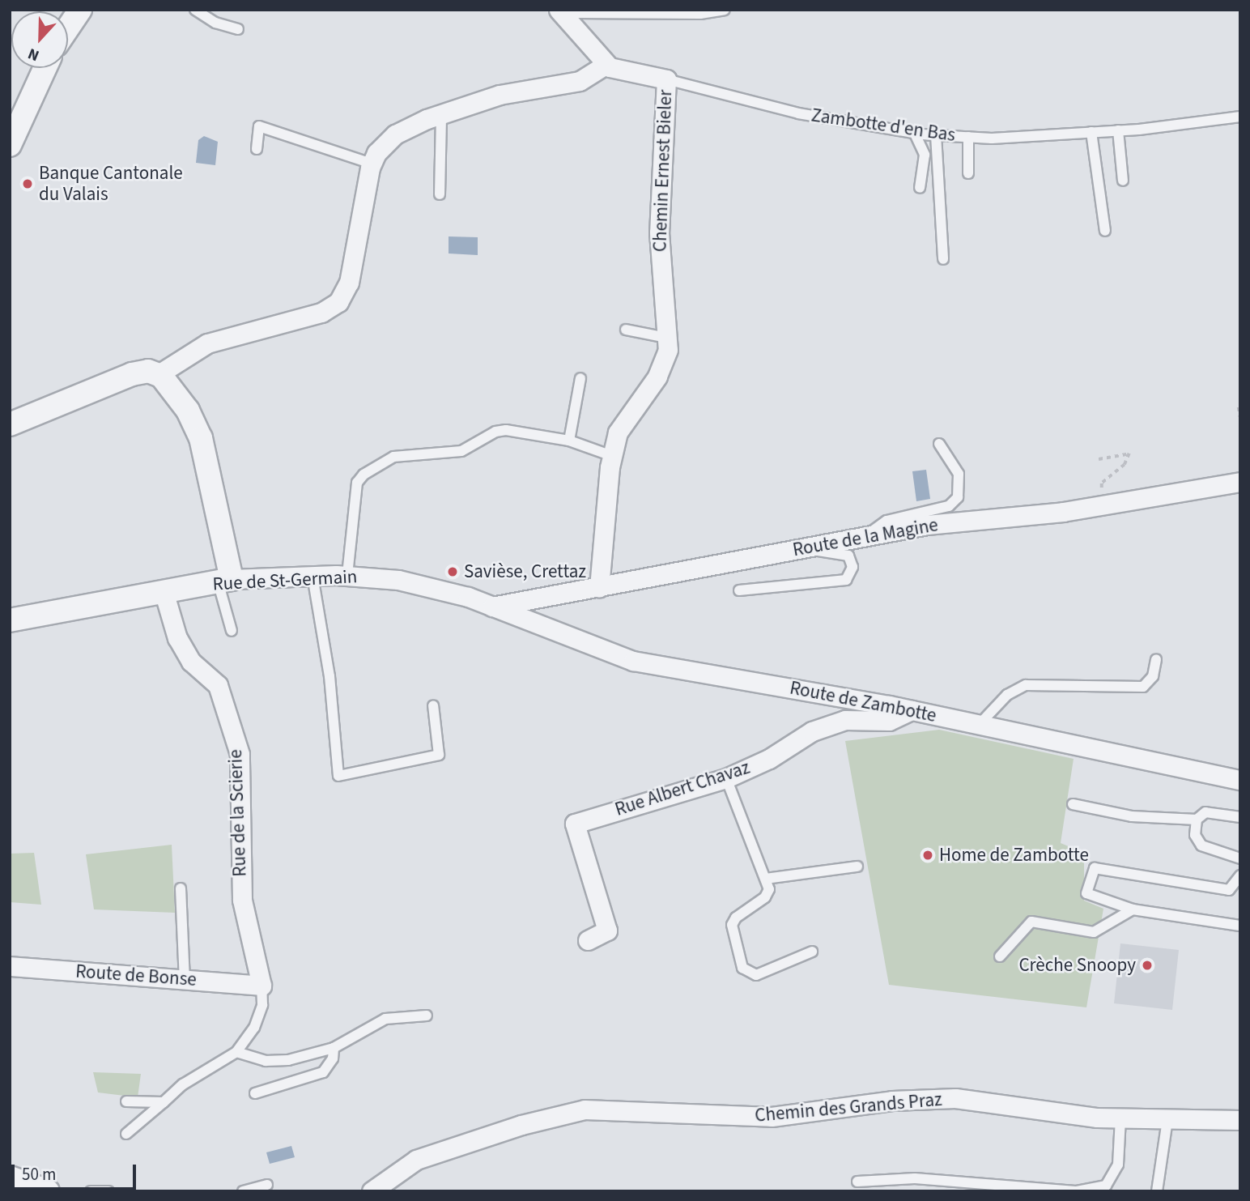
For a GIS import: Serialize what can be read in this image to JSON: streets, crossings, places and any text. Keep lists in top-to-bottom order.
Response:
{
  "streets": {
    "street": [
      "Chemin Ernest Bieler",
      "Route de la Magine",
      "Rue de St-Germain",
      "Route de Zambotte",
      "Rue Albert Chavaz",
      "Rue de la Scierie",
      "Route de Bonse",
      "Chemin des Grands Praz"
    ],
    "lane": ["Zambotte d'en Bas"]
  },
  "crossings": [
    ["Zambotte d'en Bas", "Chemin Ernest Bieler"],
    ["Chemin Ernest Bieler", "Route de la Magine"],
    ["Route de la Magine", "Rue de St-Germain"],
    ["Route de la Magine", "Route de Zambotte"],
    ["Rue de St-Germain", "Route de Zambotte"],
    ["Rue de St-Germain", "Rue de la Scierie"],
    ["Route de Zambotte", "Rue Albert Chavaz"],
    ["Rue de la Scierie", "Route de Bonse"]
  ],
  "places": [
    "Banque Cantonale du Valais",
    "Savièse, Crettaz",
    "Home de Zambotte",
    "Crèche Snoopy"
  ],
  "scale_bar": "50 m",
  "north": "bottom"
}
